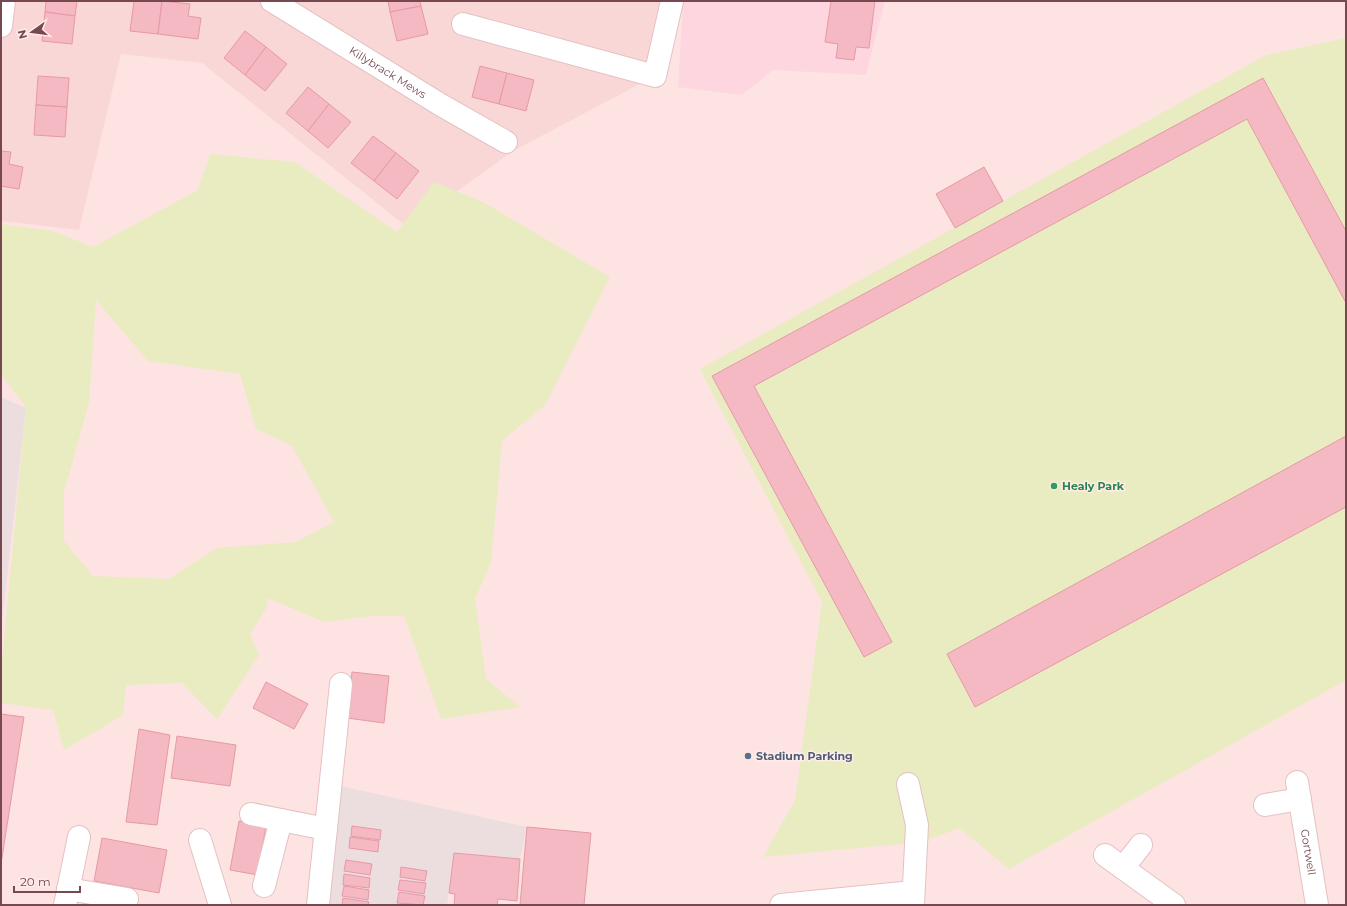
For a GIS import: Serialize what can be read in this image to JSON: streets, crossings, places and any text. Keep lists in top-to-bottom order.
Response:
{
  "streets": {
    "street": ["Killybrack Mews", "Gortwell"]
  },
  "places": ["Healy Park", "Stadium Parking"],
  "scale_bar": "20 m",
  "north": "left"
}
